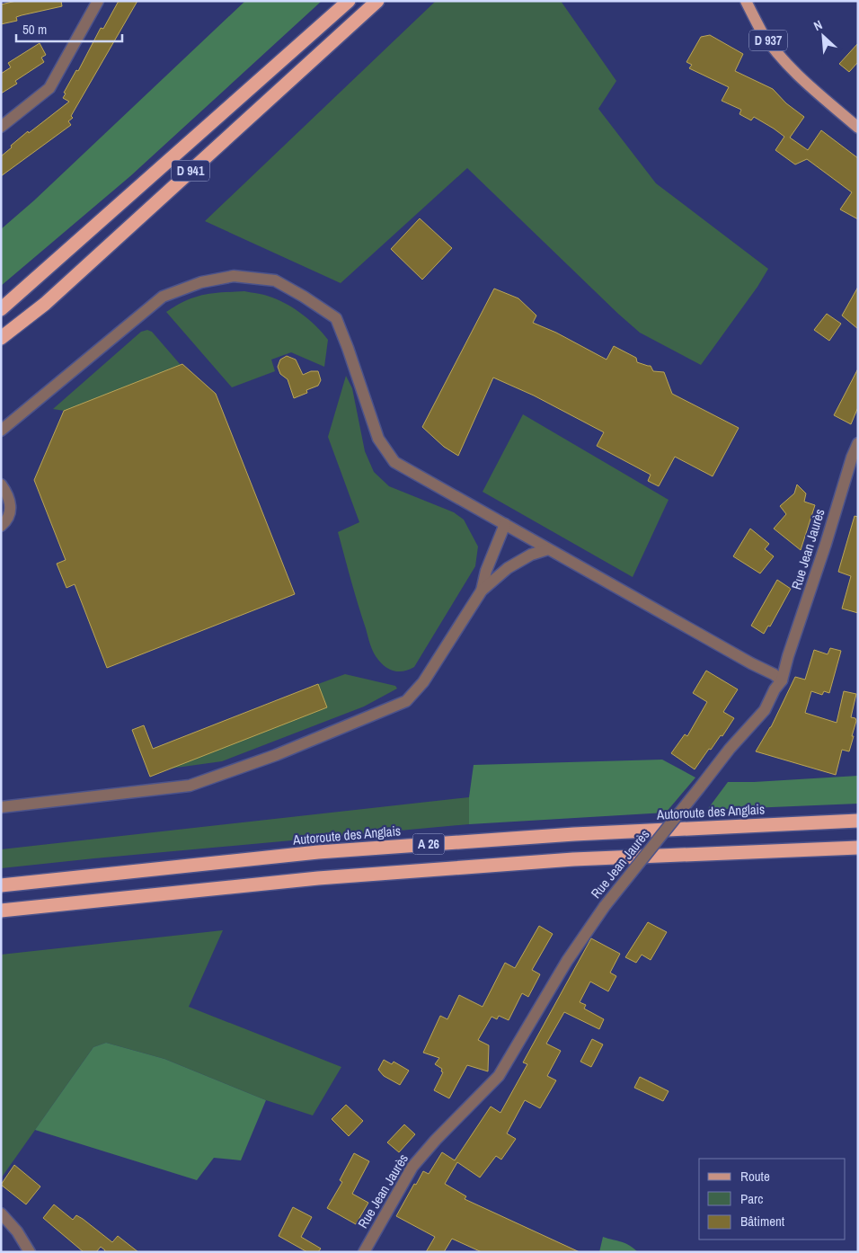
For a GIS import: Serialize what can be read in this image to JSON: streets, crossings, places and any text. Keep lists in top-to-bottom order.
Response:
{
  "streets": {
    "highway": ["D 941", "Autoroute des Anglais", "A 26"],
    "main road": ["D 937"],
    "street": ["Rue Jean Jaurès"]
  },
  "legend": ["Route", "Parc", "Bâtiment"],
  "scale_bar": "50 m",
  "north": "top left"
}
